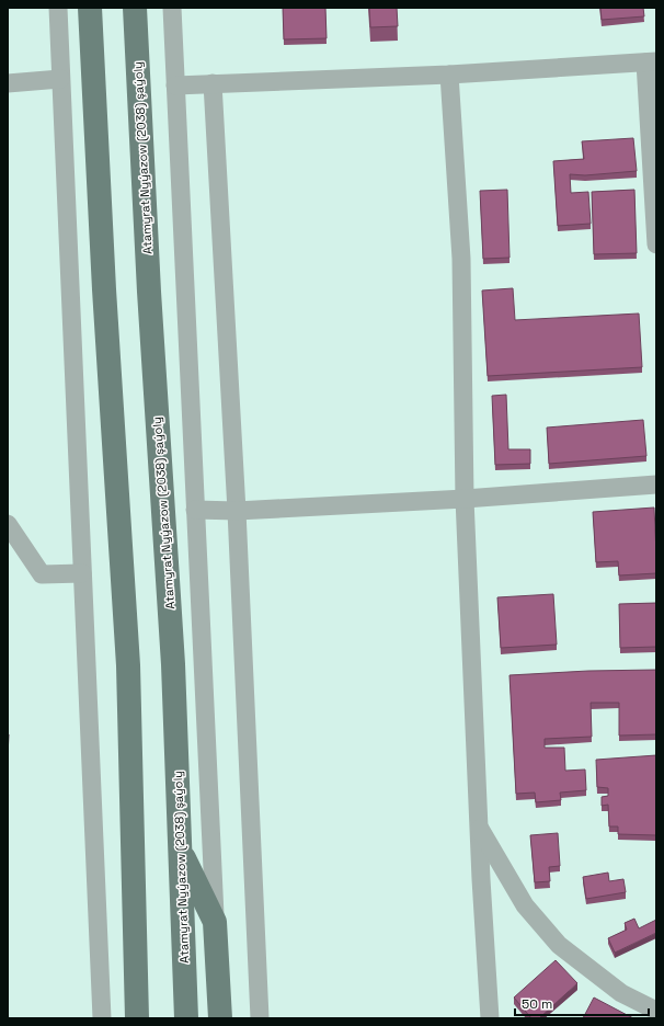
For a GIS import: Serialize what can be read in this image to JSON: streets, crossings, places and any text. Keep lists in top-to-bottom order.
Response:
{
  "streets": {
    "main road": ["Atamyrat Nyýazow (2038) şaýoly"]
  },
  "scale_bar": "50 m"
}
